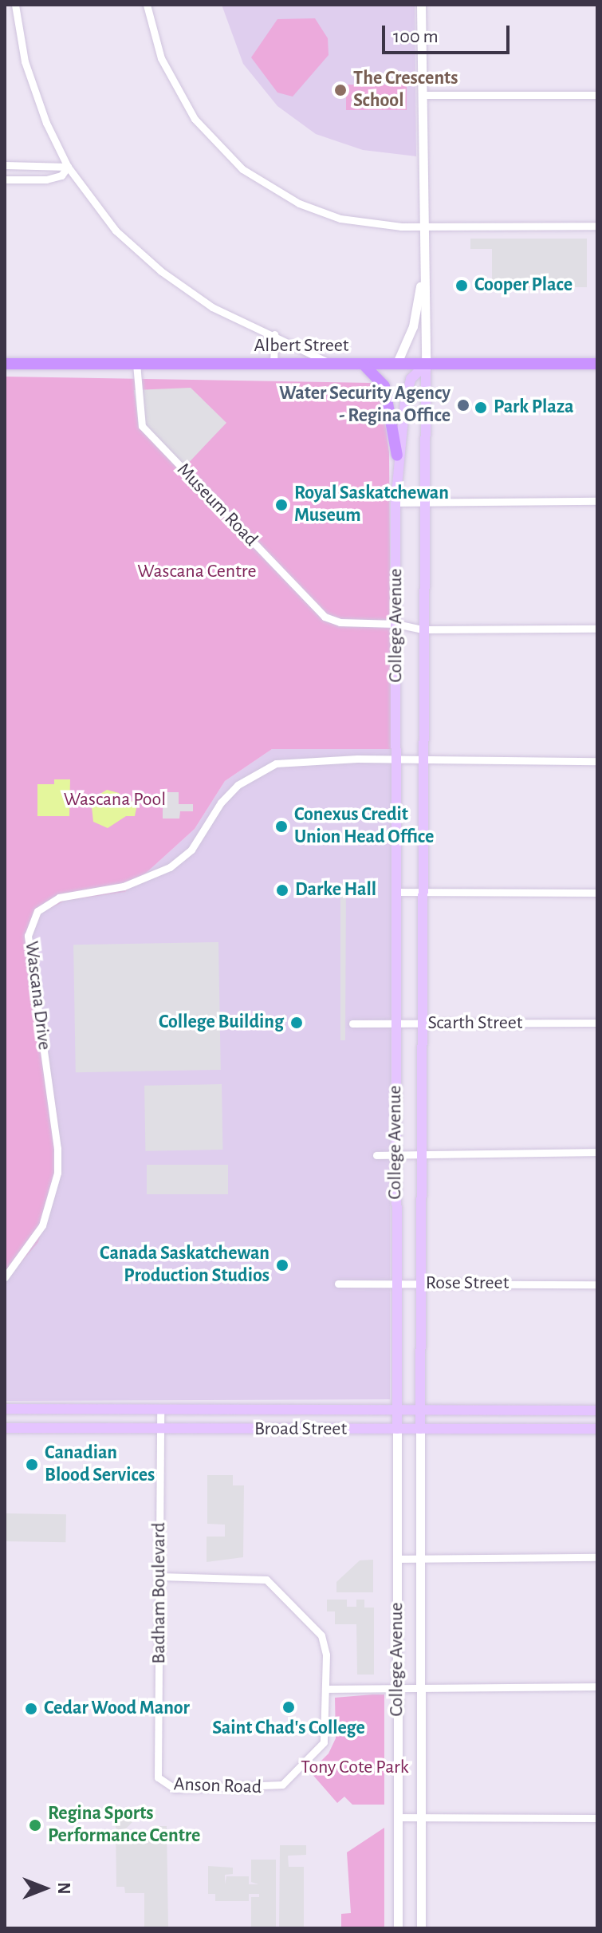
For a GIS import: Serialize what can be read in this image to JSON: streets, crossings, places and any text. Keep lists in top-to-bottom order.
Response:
{
  "streets": {
    "main road": ["Albert Street", "College Avenue", "Broad Street"],
    "street": [
      "Museum Road",
      "Wascana Drive",
      "Scarth Street",
      "Rose Street",
      "Badham Boulevard",
      "Anson Road"
    ]
  },
  "crossings": [
    ["Albert Street", "Museum Road"],
    ["Albert Street", "College Avenue"],
    ["Museum Road", "College Avenue"],
    ["College Avenue", "Wascana Drive"],
    ["College Avenue", "Scarth Street"],
    ["College Avenue", "Rose Street"],
    ["College Avenue", "Broad Street"],
    ["Broad Street", "Badham Boulevard"],
    ["Badham Boulevard", "Anson Road"]
  ],
  "parks": ["Wascana Centre", "Wascana Pool", "Tony Cote Park"],
  "places": [
    "The Crescents School",
    "Cooper Place",
    "Water Security Agency - Regina Office",
    "Park Plaza",
    "Royal Saskatchewan Museum",
    "Conexus Credit Union Head Office",
    "Darke Hall",
    "College Building",
    "Canada Saskatchewan Production Studios",
    "Canadian Blood Services",
    "Saint Chad's College",
    "Cedar Wood Manor",
    "Regina Sports Performance Centre"
  ],
  "scale_bar": "100 m",
  "north": "right"
}
